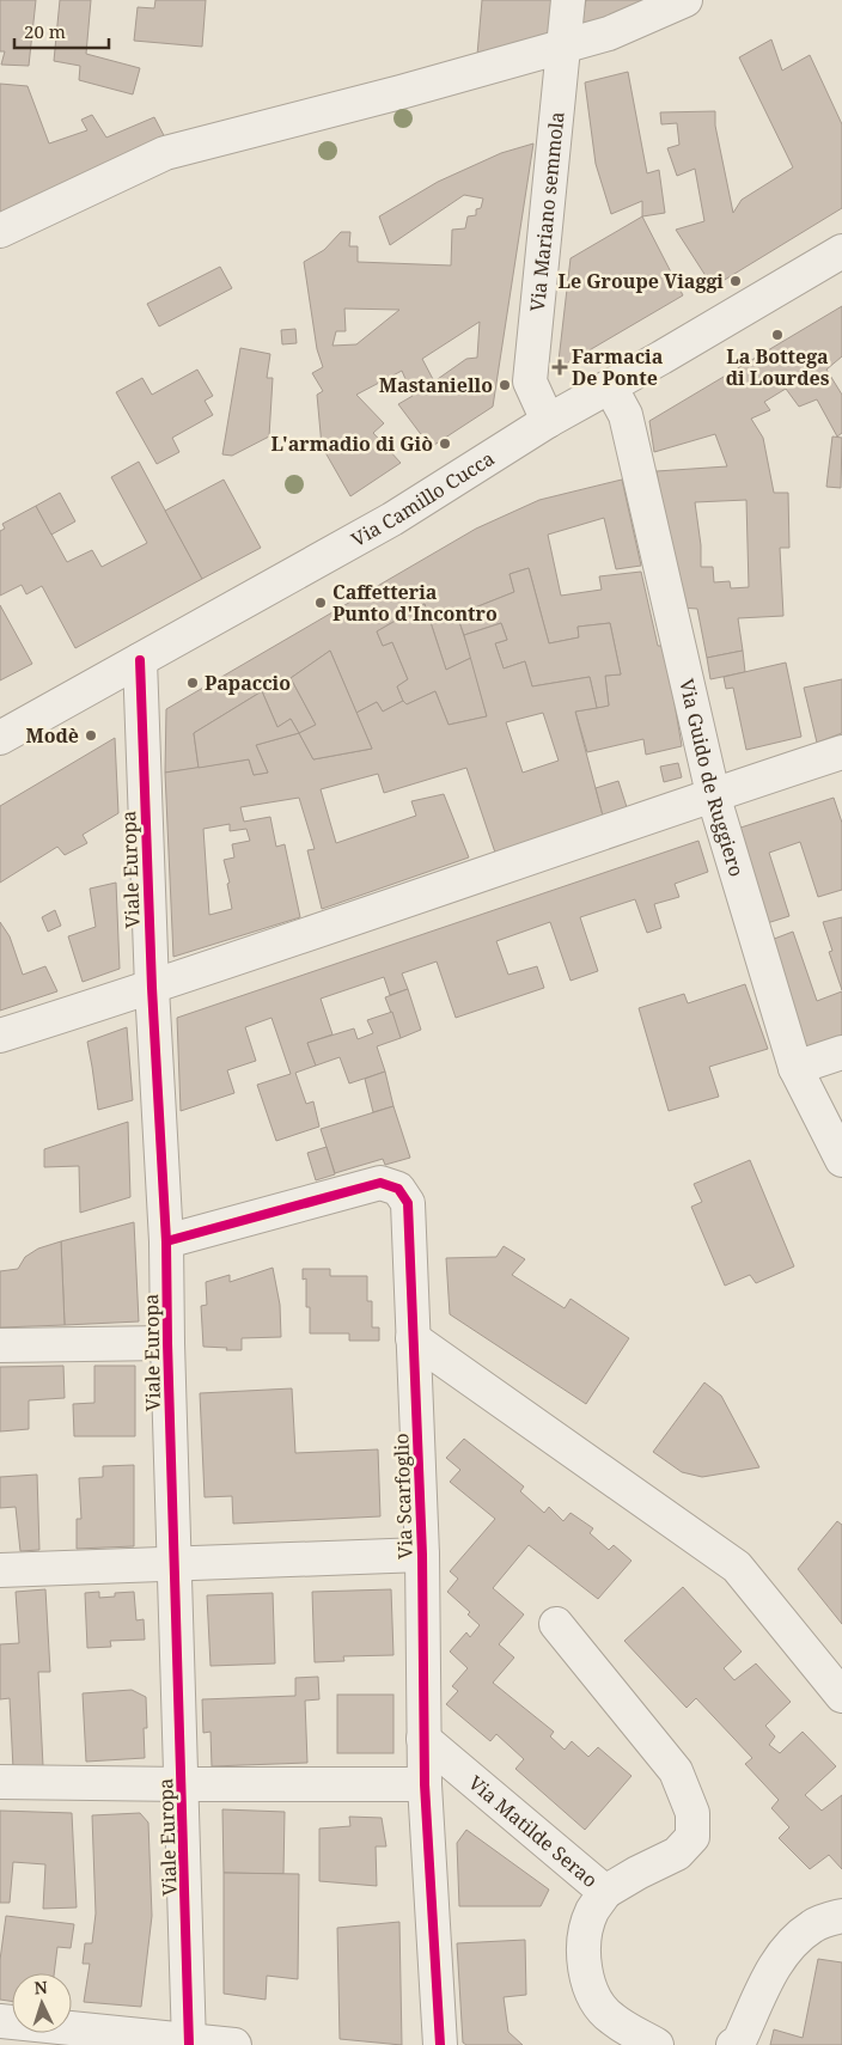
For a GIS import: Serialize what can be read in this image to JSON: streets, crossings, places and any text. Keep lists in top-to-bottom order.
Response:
{
  "streets": {
    "street": [
      "Via Mariano semmola",
      "Via Camillo Cucca",
      "Via Guido de Ruggiero",
      "Viale Europa",
      "Via Scarfoglio",
      "Via Matilde Serao"
    ]
  },
  "crossings": [
    ["Via Mariano semmola", "Via Camillo Cucca"],
    ["Via Camillo Cucca", "Via Guido de Ruggiero"],
    ["Via Camillo Cucca", "Viale Europa"],
    ["Viale Europa", "Via Scarfoglio"],
    ["Via Scarfoglio", "Via Matilde Serao"]
  ],
  "places": {
    "other": [
      "Le Groupe Viaggi",
      "La Bottega di Lourdes",
      "Mastaniello",
      "L'armadio di Giò",
      "Caffetteria Punto d'Incontro",
      "Papaccio",
      "Modè"
    ],
    "health": ["Farmacia De Ponte"]
  },
  "scale_bar": "20 m",
  "north": "top"
}
